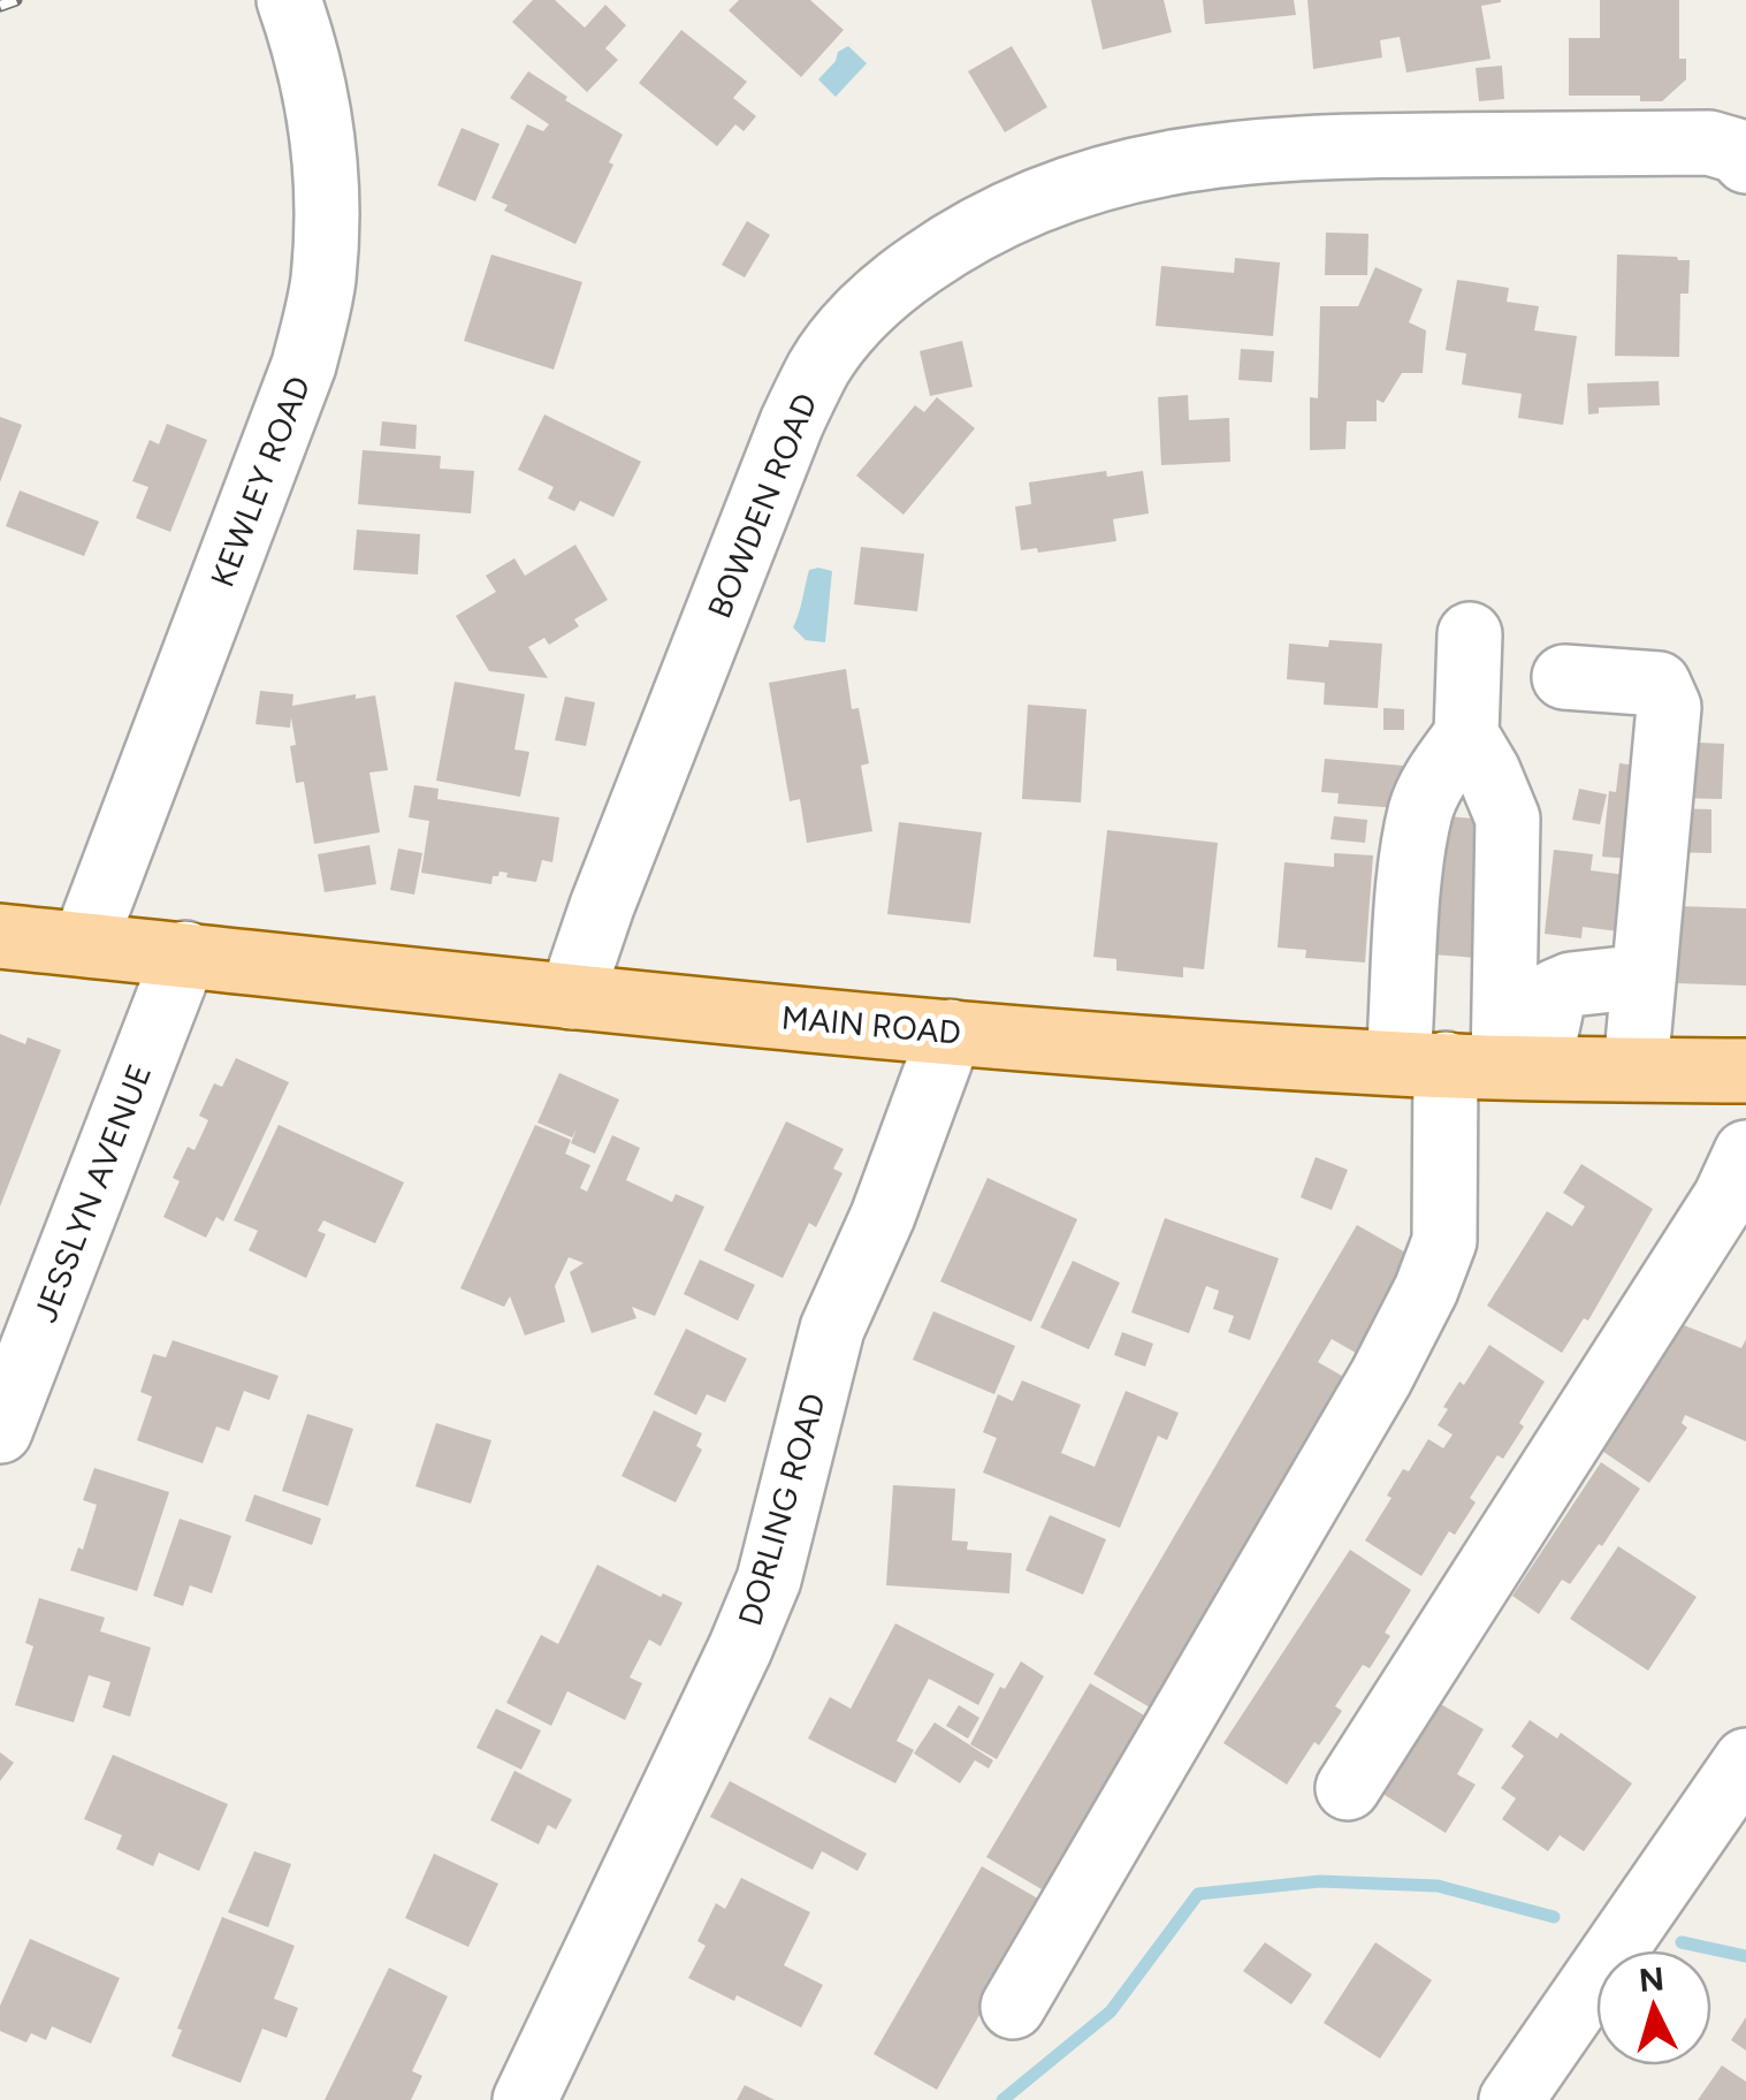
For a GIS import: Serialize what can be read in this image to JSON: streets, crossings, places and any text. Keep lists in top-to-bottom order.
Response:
{
  "streets": {
    "main road": ["MAIN ROAD"],
    "street": [
      "KEWLEY ROAD",
      "BOWDEN ROAD",
      "JESSLYN AVENUE",
      "DORLING ROAD"
    ]
  },
  "crossings": [
    ["KEWLEY ROAD", "MAIN ROAD"],
    ["BOWDEN ROAD", "MAIN ROAD"],
    ["MAIN ROAD", "JESSLYN AVENUE"],
    ["MAIN ROAD", "DORLING ROAD"]
  ],
  "north": "top"
}
